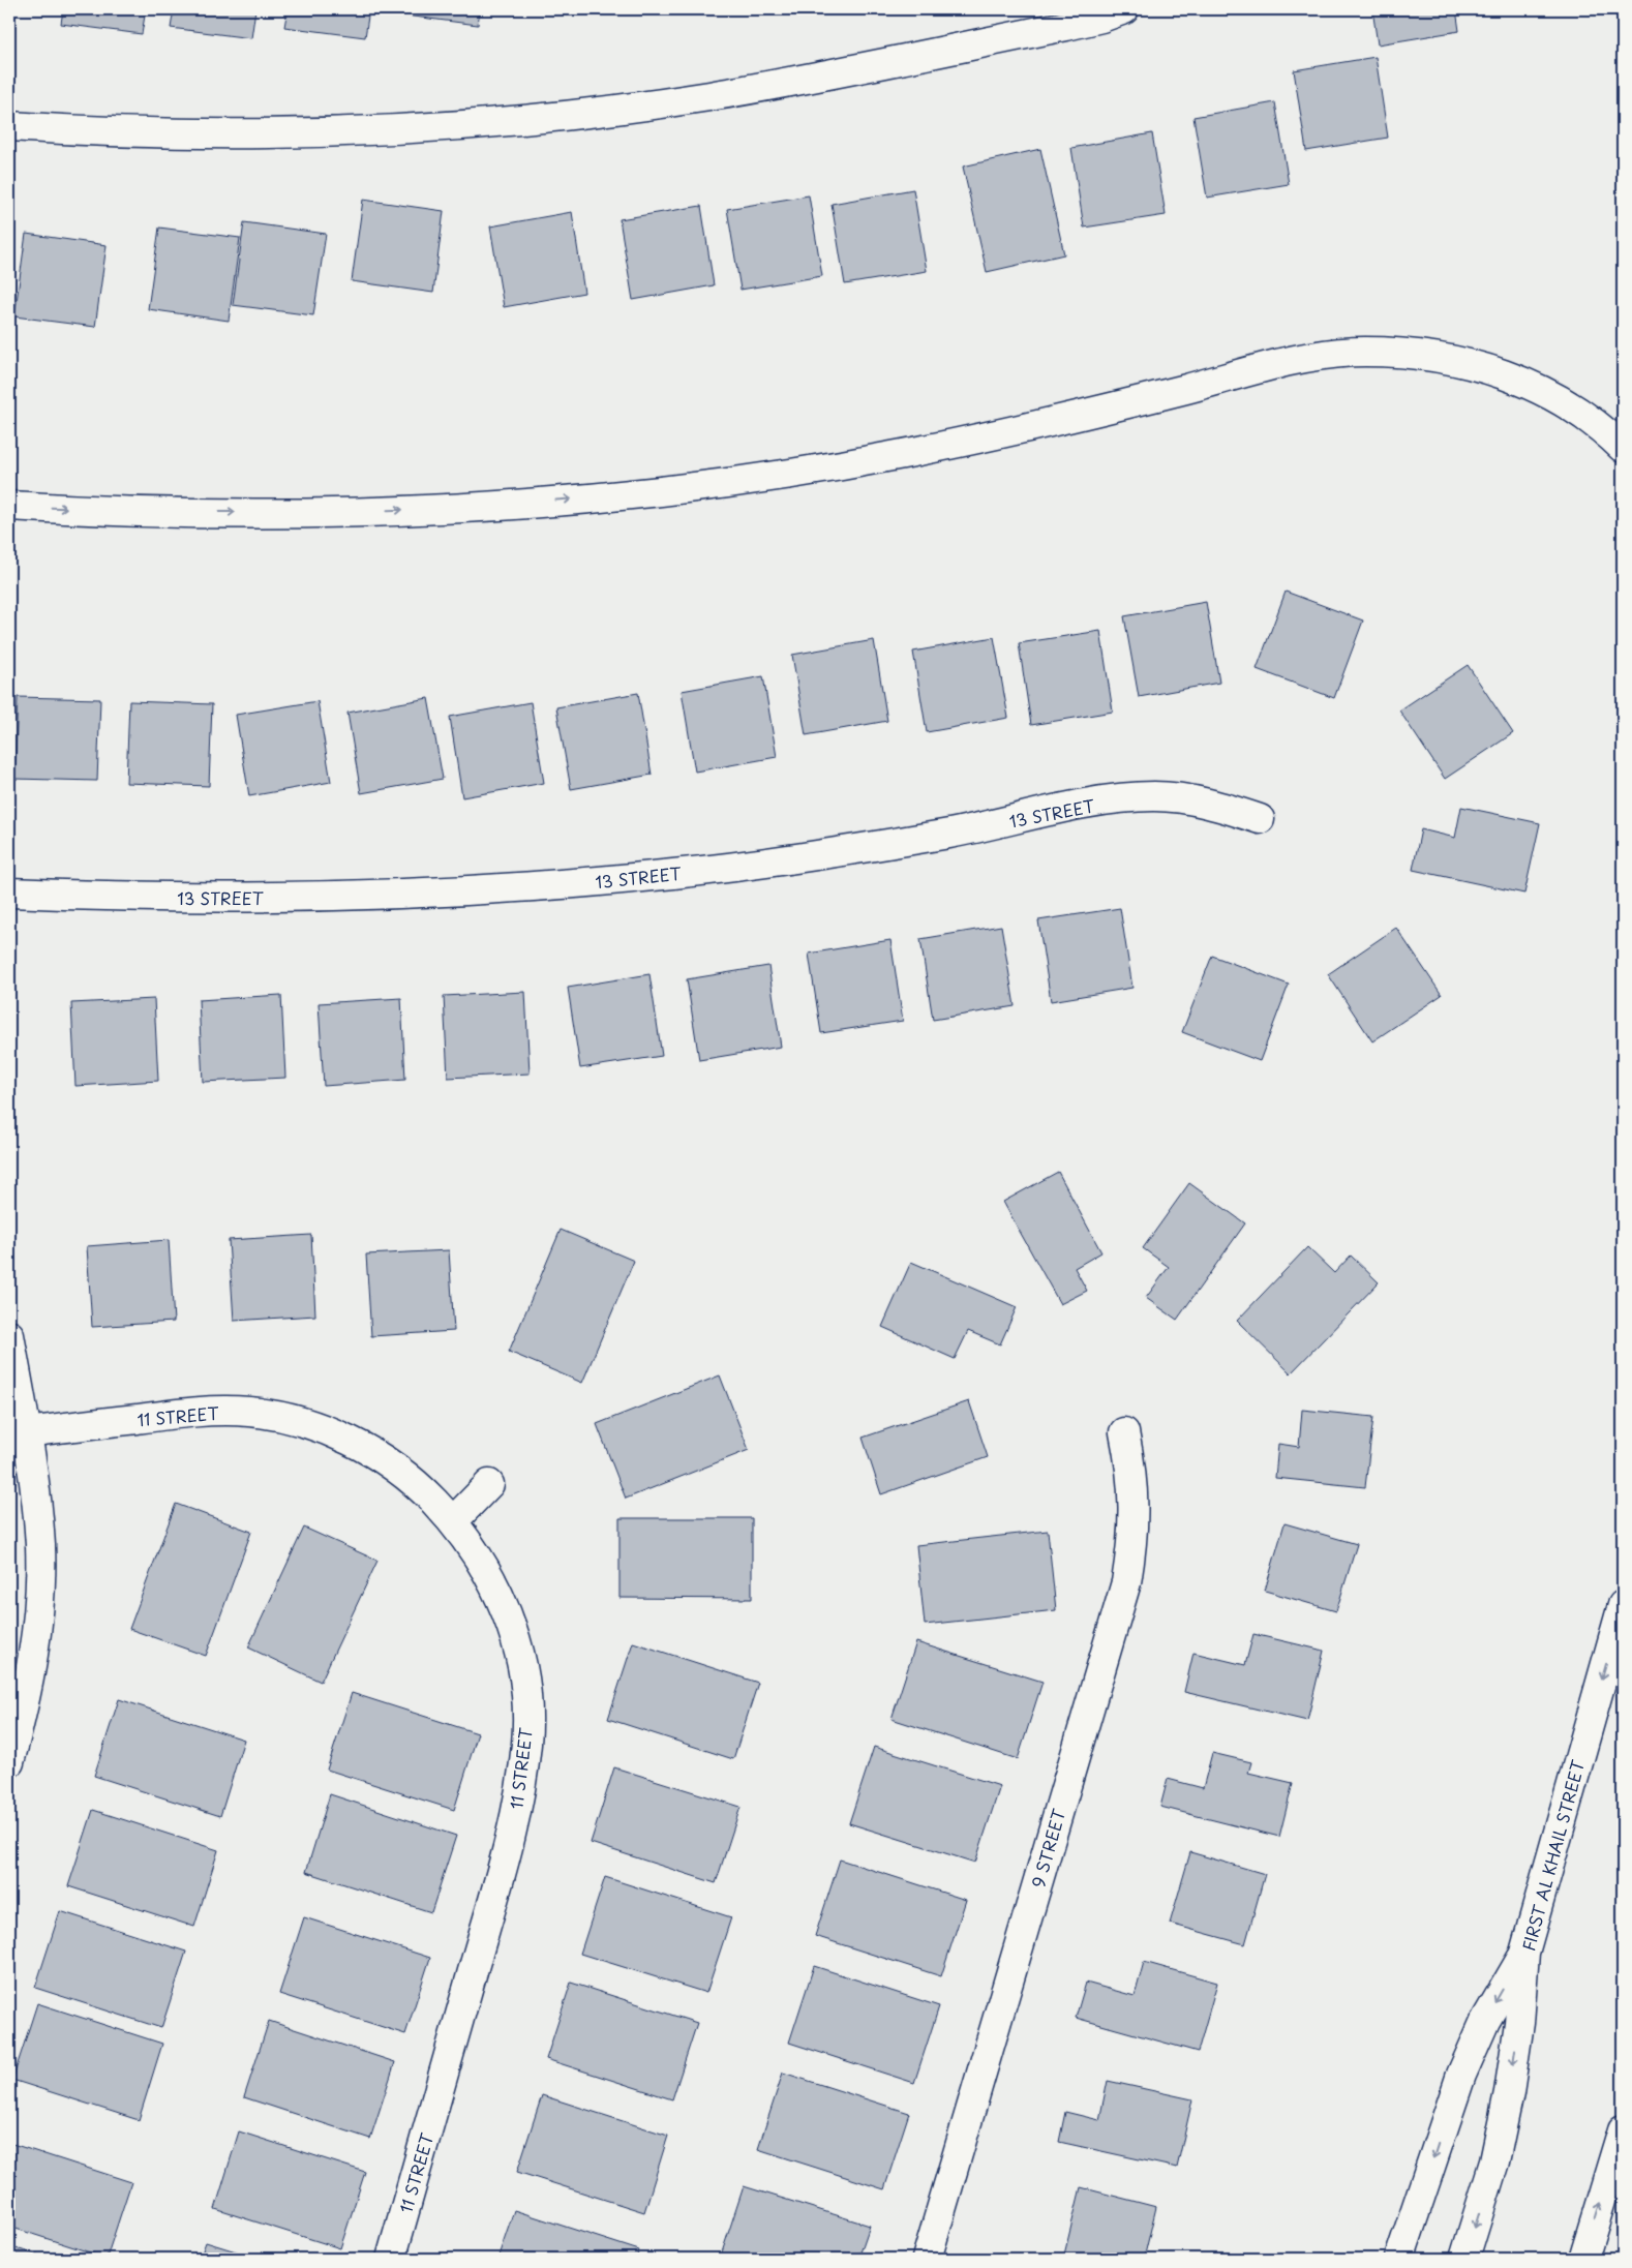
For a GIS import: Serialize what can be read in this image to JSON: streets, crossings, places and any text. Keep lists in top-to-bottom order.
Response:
{
  "streets": {
    "street": [
      "13 STREET",
      "11 STREET",
      "9 STREET",
      "FIRST AL KHAIL STREET"
    ]
  }
}
